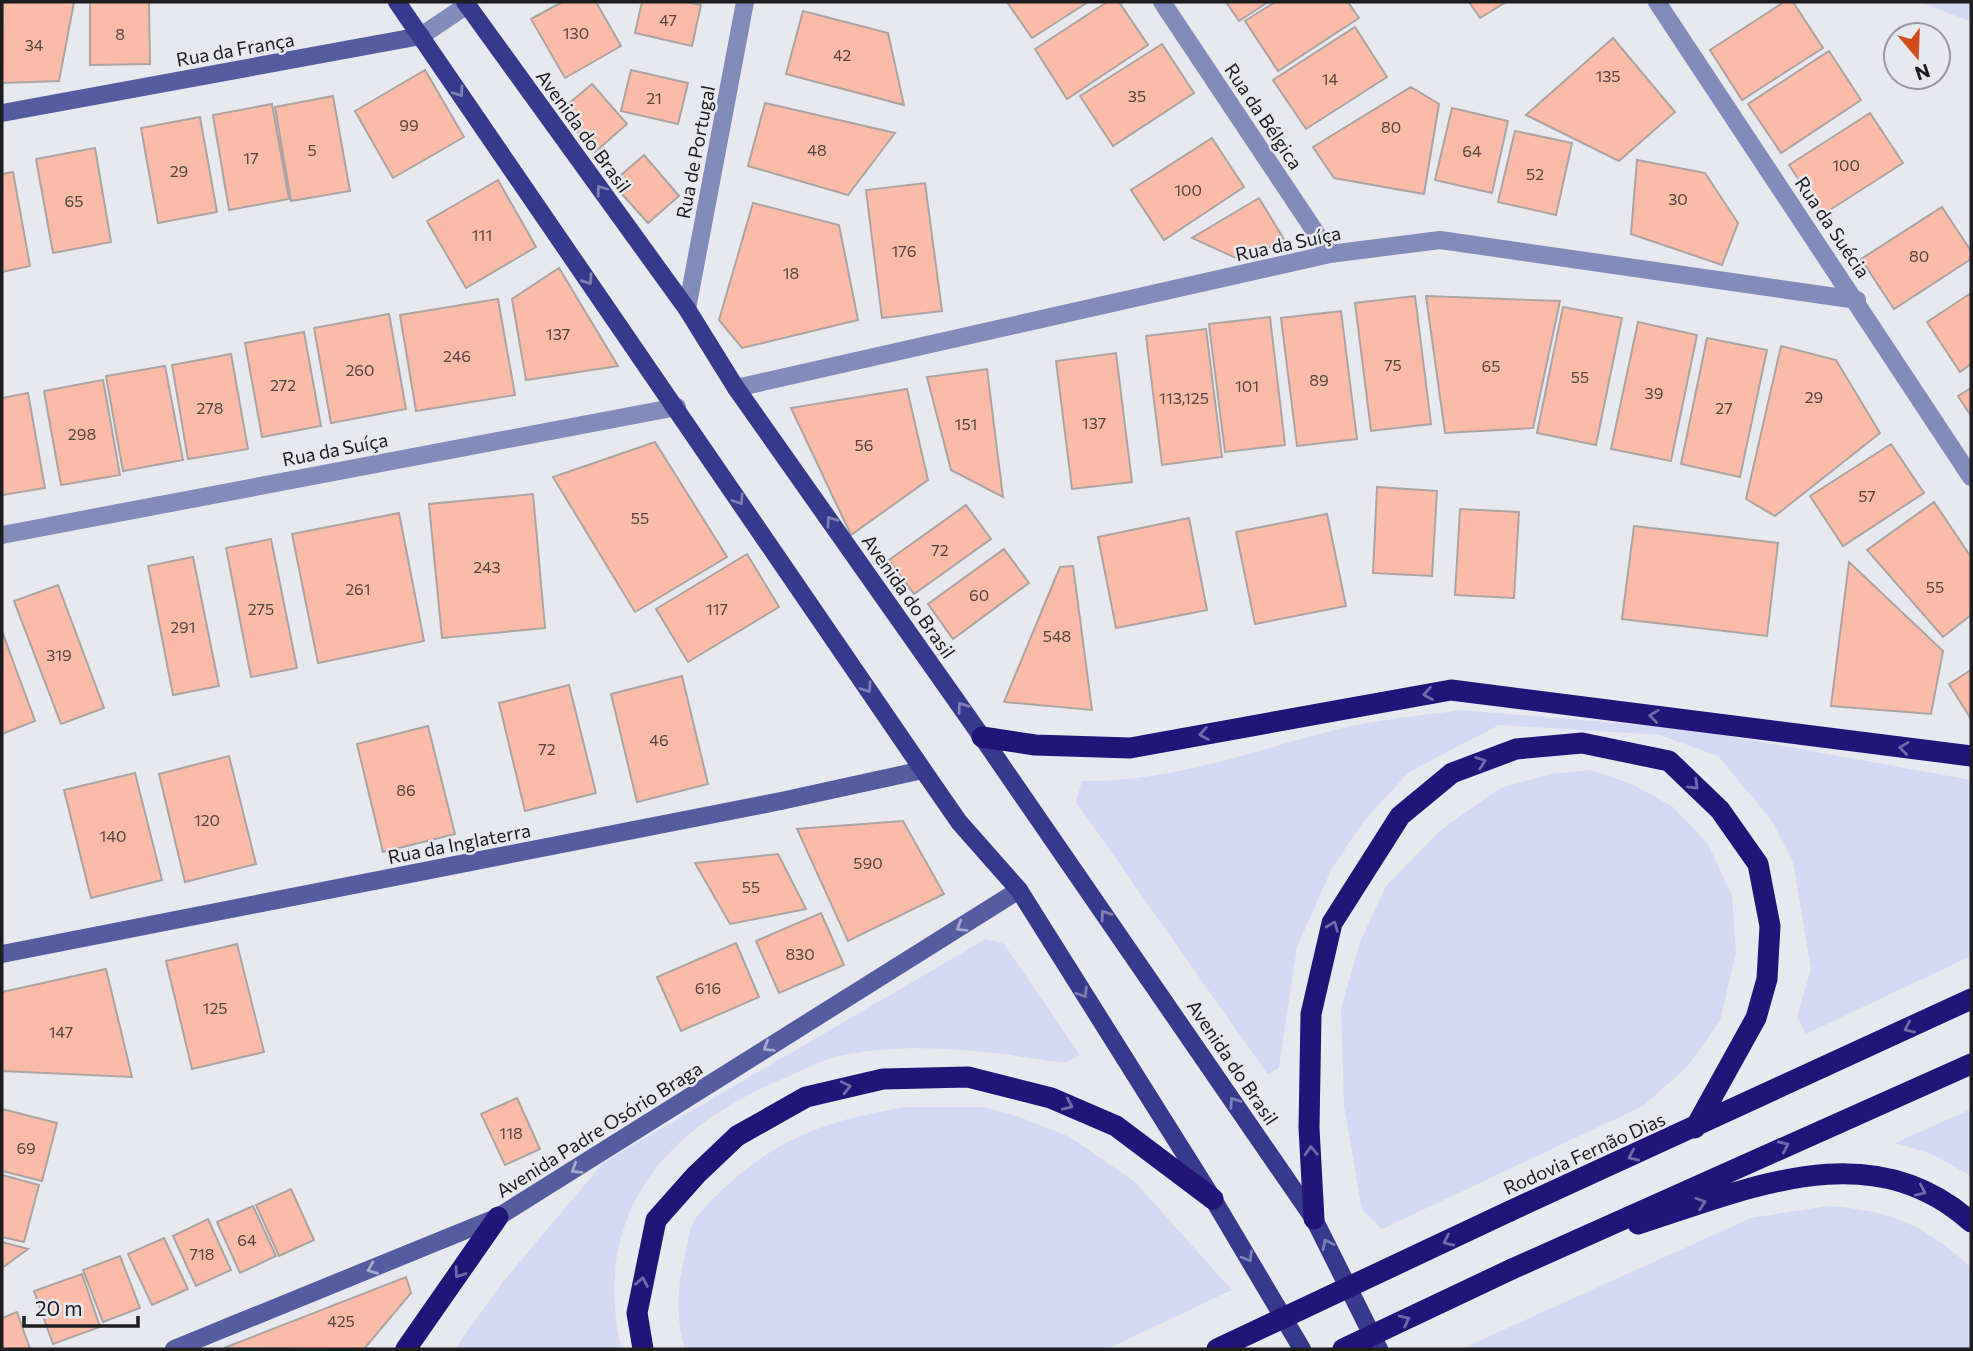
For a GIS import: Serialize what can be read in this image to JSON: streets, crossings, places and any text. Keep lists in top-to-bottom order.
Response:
{
  "streets": {
    "highway": ["Rodovia Fernão Dias"],
    "main road": ["Avenida do Brasil"],
    "street": [
      "Rua da França",
      "Rua da Bélgica",
      "Rua de Portugal",
      "Rua da Suécia",
      "Rua da Suíça",
      "Rua da Inglaterra",
      "Avenida Padre Osório Braga"
    ]
  },
  "crossings": [
    ["Rua da França", "Avenida do Brasil"],
    ["Rua da Bélgica", "Rua da Suíça"],
    ["Avenida do Brasil", "Rua de Portugal"],
    ["Avenida do Brasil", "Rua da Suíça"],
    ["Rua da Suécia", "Rua da Suíça"]
  ],
  "one_way": ["Avenida Padre Osório Braga"],
  "house_numbers": [
    "47",
    "130",
    "8",
    "34",
    "42",
    "135",
    "14",
    "35",
    "21",
    "99",
    "80",
    "5",
    "48",
    "64",
    "17",
    "100",
    "29",
    "52",
    "100",
    "30",
    "65",
    "111",
    "176",
    "80",
    "18",
    "137",
    "246",
    "75",
    "65",
    "260",
    "55",
    "89",
    "272",
    "101",
    "39",
    "29",
    "113,125",
    "278",
    "27",
    "137",
    "151",
    "298",
    "56",
    "57",
    "55",
    "72",
    "243",
    "55",
    "261",
    "60",
    "275",
    "117",
    "291",
    "548",
    "319",
    "46",
    "72",
    "86",
    "120",
    "140",
    "590",
    "55",
    "830",
    "616",
    "125",
    "147",
    "118",
    "69",
    "64",
    "718",
    "425"
  ],
  "scale_bar": "20 m",
  "north": "bottom"
}
